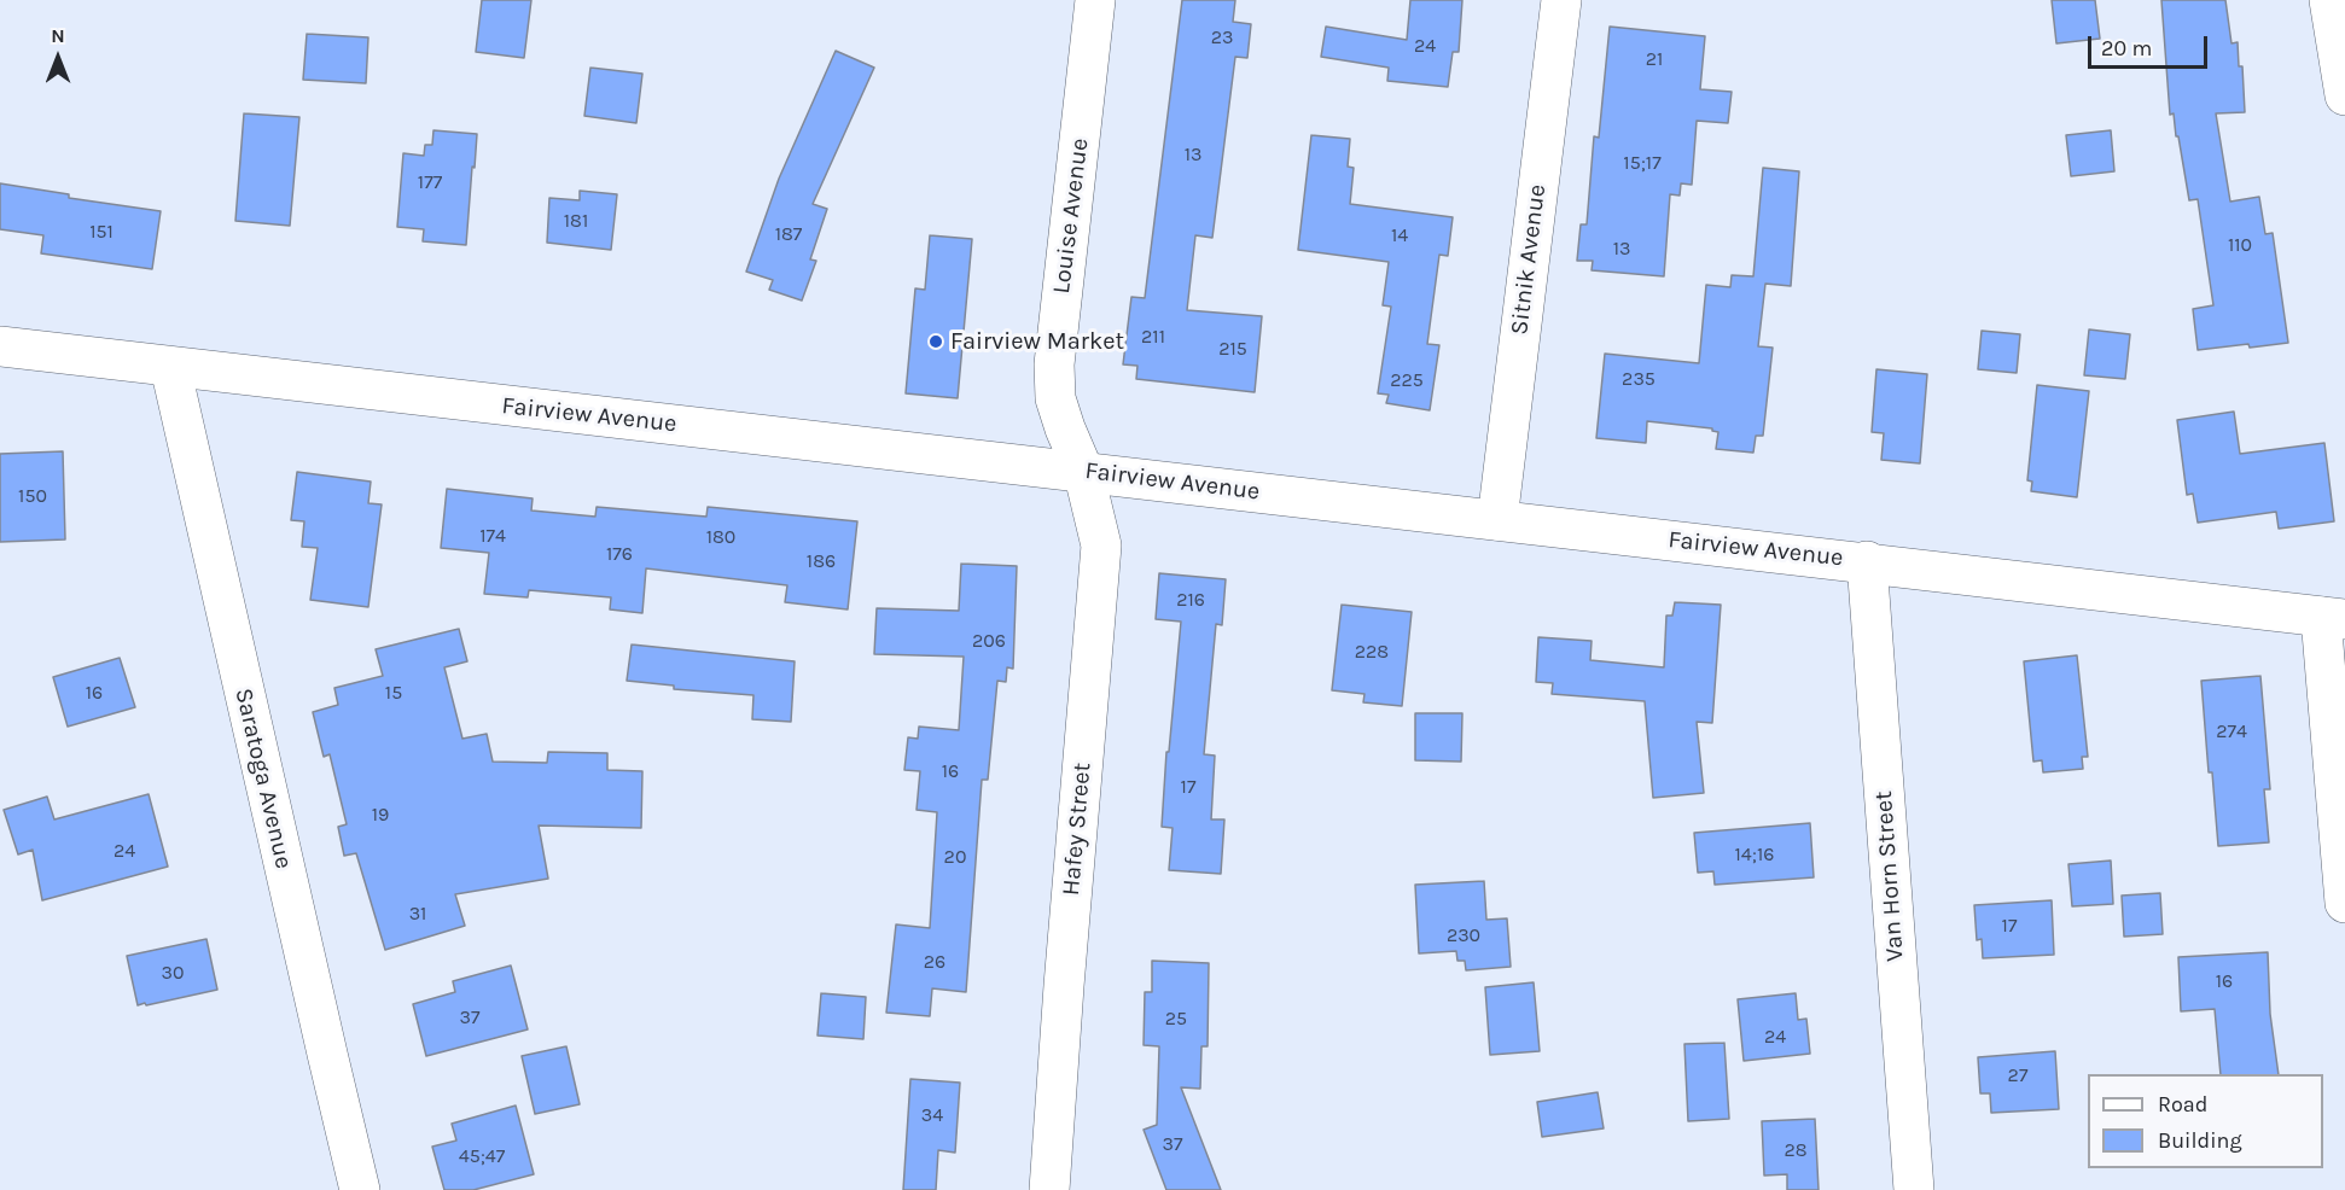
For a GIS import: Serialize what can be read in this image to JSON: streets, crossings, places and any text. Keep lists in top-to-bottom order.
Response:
{
  "streets": {
    "street": [
      "Louise Avenue",
      "Sitnik Avenue",
      "Fairview Avenue",
      "Saratoga Avenue",
      "Hafey Street",
      "Van Horn Street"
    ]
  },
  "crossings": [
    ["Louise Avenue", "Fairview Avenue"],
    ["Louise Avenue", "Hafey Street"],
    ["Sitnik Avenue", "Fairview Avenue"],
    ["Fairview Avenue", "Saratoga Avenue"],
    ["Fairview Avenue", "Hafey Street"],
    ["Fairview Avenue", "Van Horn Street"]
  ],
  "places": ["Fairview Market"],
  "house_numbers": [
    "23",
    "24",
    "21",
    "13",
    "15;17",
    "177",
    "181",
    "151",
    "187",
    "14",
    "110",
    "13",
    "211",
    "215",
    "235",
    "225",
    "150",
    "174",
    "180",
    "176",
    "186",
    "216",
    "206",
    "228",
    "16",
    "15",
    "274",
    "16",
    "17",
    "19",
    "24",
    "14;16",
    "20",
    "31",
    "17",
    "230",
    "26",
    "30",
    "16",
    "37",
    "25",
    "24",
    "27",
    "34",
    "37",
    "28",
    "45;47"
  ],
  "legend": ["Road", "Building"],
  "scale_bar": "20 m",
  "north": "top"
}
